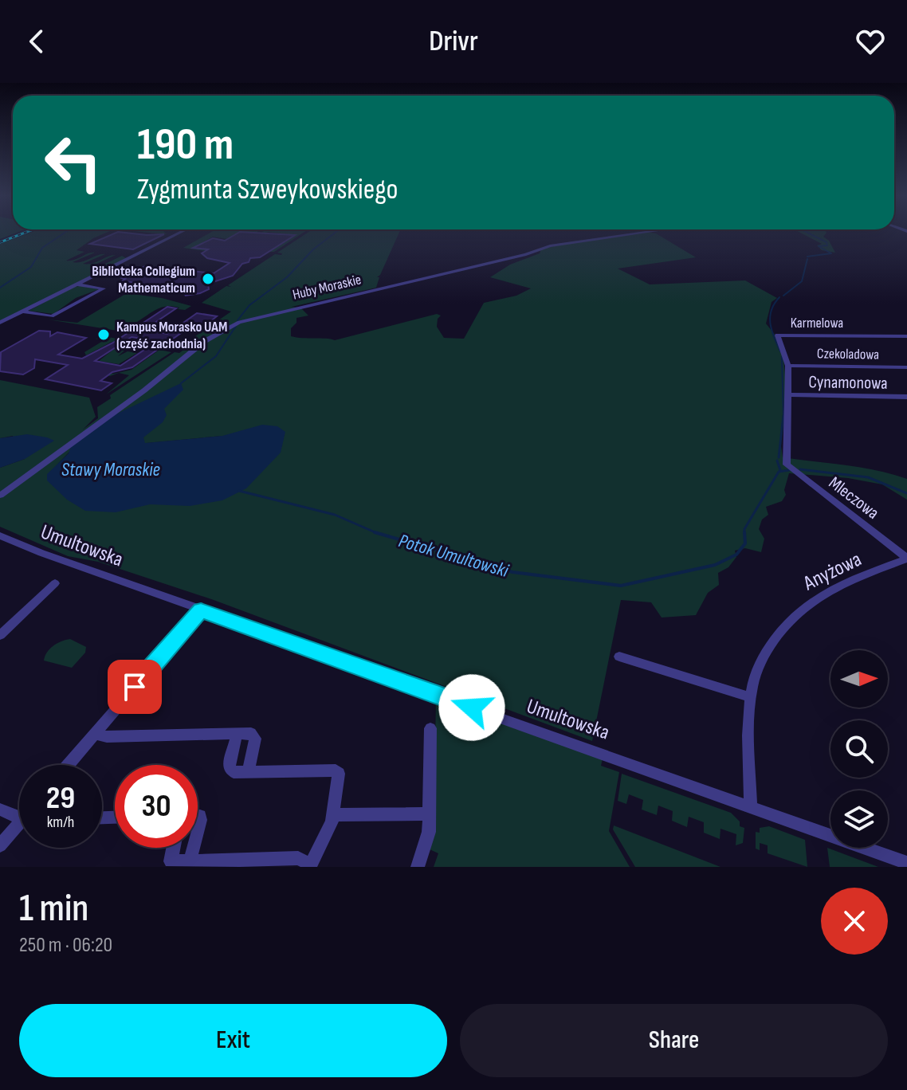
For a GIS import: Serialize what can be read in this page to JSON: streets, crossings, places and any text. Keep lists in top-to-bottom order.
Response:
{
  "streets": {
    "street": [
      "Huby Moraskie",
      "Karmelowa",
      "Czekoladowa",
      "Cynamonowa",
      "Mleczowa",
      "Umultowska",
      "Anyżowa"
    ]
  },
  "crossings": [
    ["Karmelowa", "Czekoladowa"],
    ["Karmelowa", "Cynamonowa"],
    ["Karmelowa", "Mleczowa"],
    ["Mleczowa", "Anyżowa"],
    ["Umultowska", "Anyżowa"]
  ],
  "water": ["Stawy Moraskie", "Potok Umultowski"],
  "places": ["Biblioteka Collegium Mathematicum", "Kampus Morasko UAM (część zachodnia)"],
  "north": "right",
  "page": {
    "header": "Drivr",
    "turn": ["190 m", "Zygmunta Szweykowskiego"],
    "speed": "29 km/h",
    "limit": "30",
    "heading": ["1 min", "250 m · 06:20"],
    "buttons": ["Exit", "Share"]
  }
}
